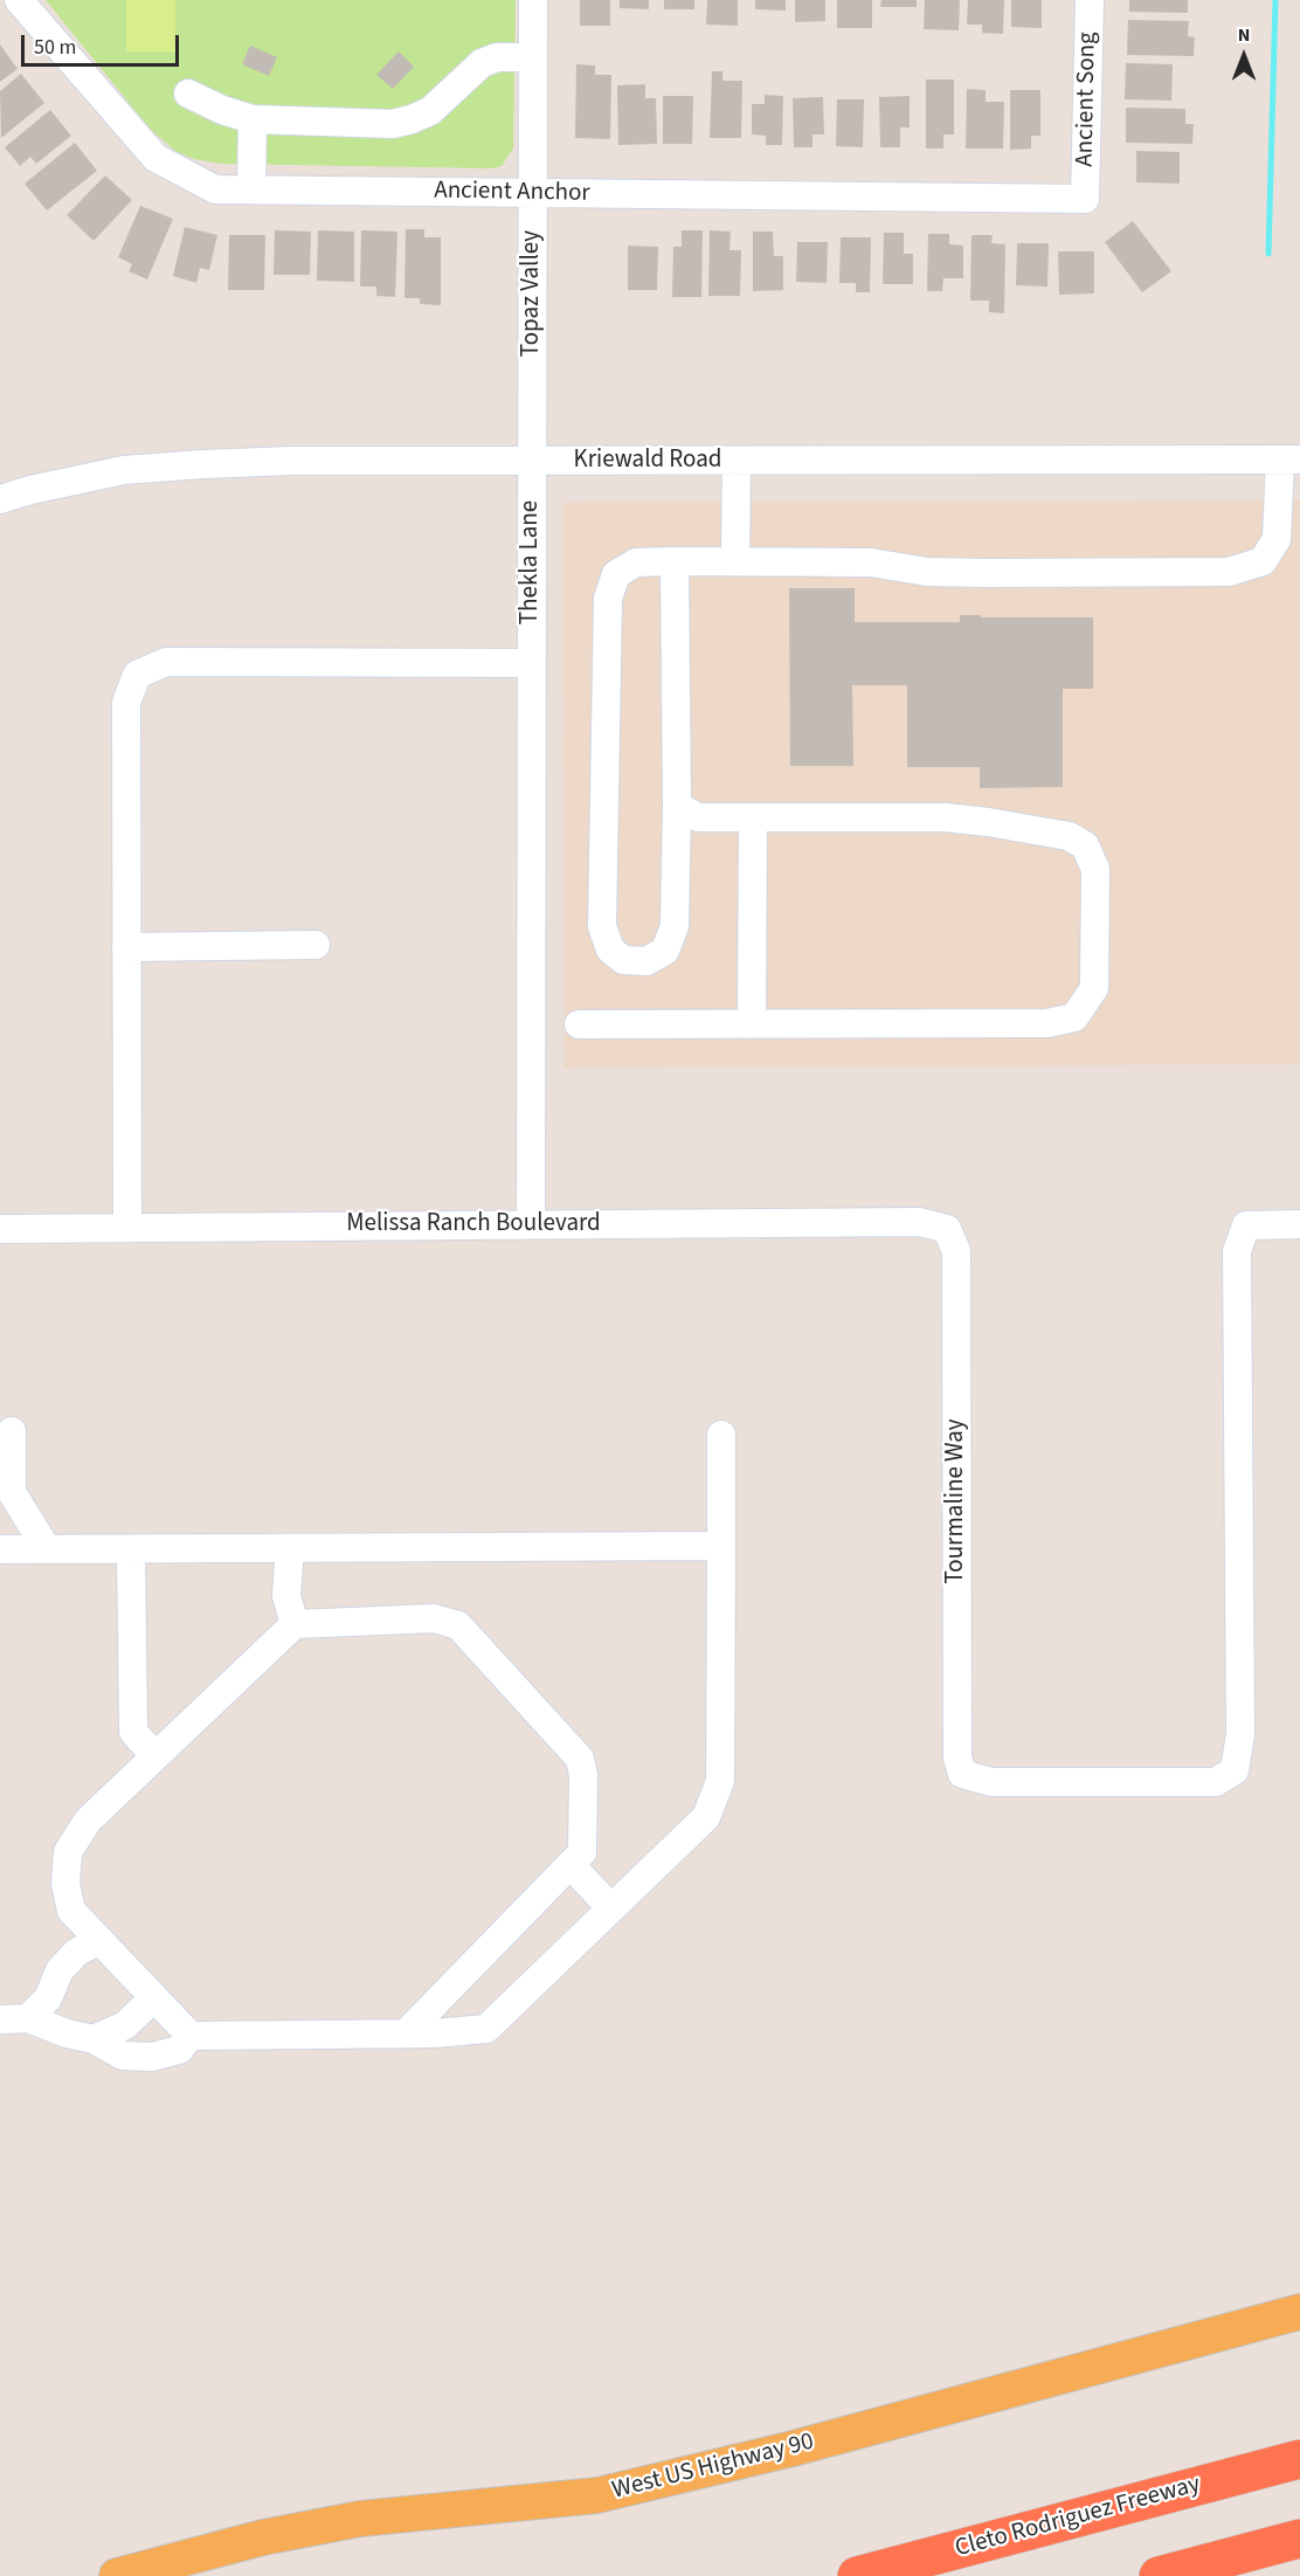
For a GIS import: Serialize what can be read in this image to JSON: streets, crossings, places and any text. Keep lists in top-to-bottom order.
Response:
{
  "streets": {
    "highway": ["Cleto Rodriguez Freeway"],
    "main road": ["West US Highway 90"],
    "street": [
      "Ancient Song",
      "Ancient Anchor",
      "Topaz Valley",
      "Kriewald Road",
      "Thekla Lane",
      "Melissa Ranch Boulevard",
      "Tourmaline Way"
    ]
  },
  "crossings": [
    ["Ancient Song", "Ancient Anchor"],
    ["Ancient Anchor", "Topaz Valley"],
    ["Topaz Valley", "Kriewald Road"],
    ["Topaz Valley", "Thekla Lane"],
    ["Kriewald Road", "Thekla Lane"],
    ["Thekla Lane", "Melissa Ranch Boulevard"],
    ["Melissa Ranch Boulevard", "Tourmaline Way"]
  ],
  "scale_bar": "50 m",
  "north": "top"
}
